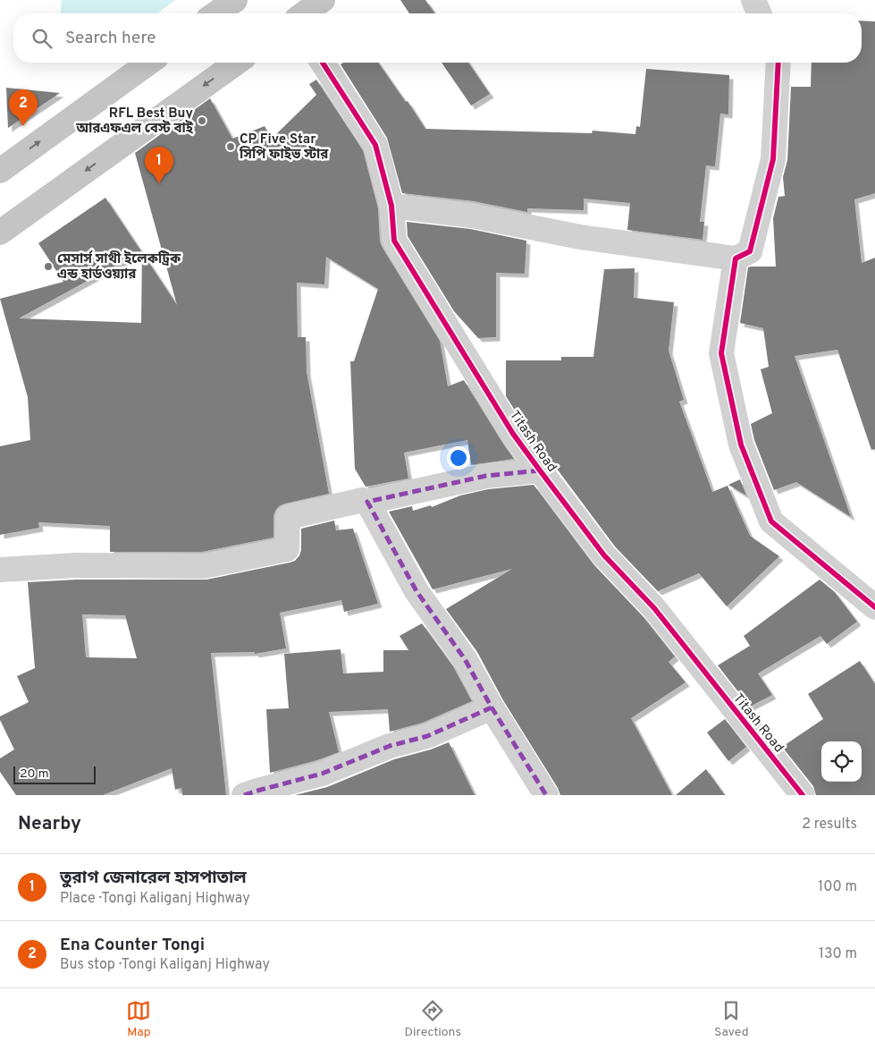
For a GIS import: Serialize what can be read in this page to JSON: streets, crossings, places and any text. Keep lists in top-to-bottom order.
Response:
{
  "streets": {
    "street": ["Titash Road"]
  },
  "places": ["RFL Best Buy আরএফএল বেস্ট বাই", "CP Five Star সিপি ফাইভ স্টার", "মেসার্স সাথী ইলেকট্রিক এন্ড হার্ডওয়্যার"],
  "scale_bar": "20 m",
  "page": {
    "search": "Search here",
    "pins": ["2", "1"],
    "scale": "20 m",
    "heading": ["Nearby", "2 results"],
    "list": [
      {
        "mark": "1",
        "name": "তুরাগ জেনারেল হাসপাতাল",
        "note": "Place · Tongi Kaliganj Highway",
        "value": "100 m"
      },
      {
        "mark": "2",
        "name": "Ena Counter Tongi",
        "note": "Bus stop · Tongi Kaliganj Highway",
        "value": "130 m"
      }
    ],
    "nav": ["Map", "Directions", "Saved"]
  }
}
